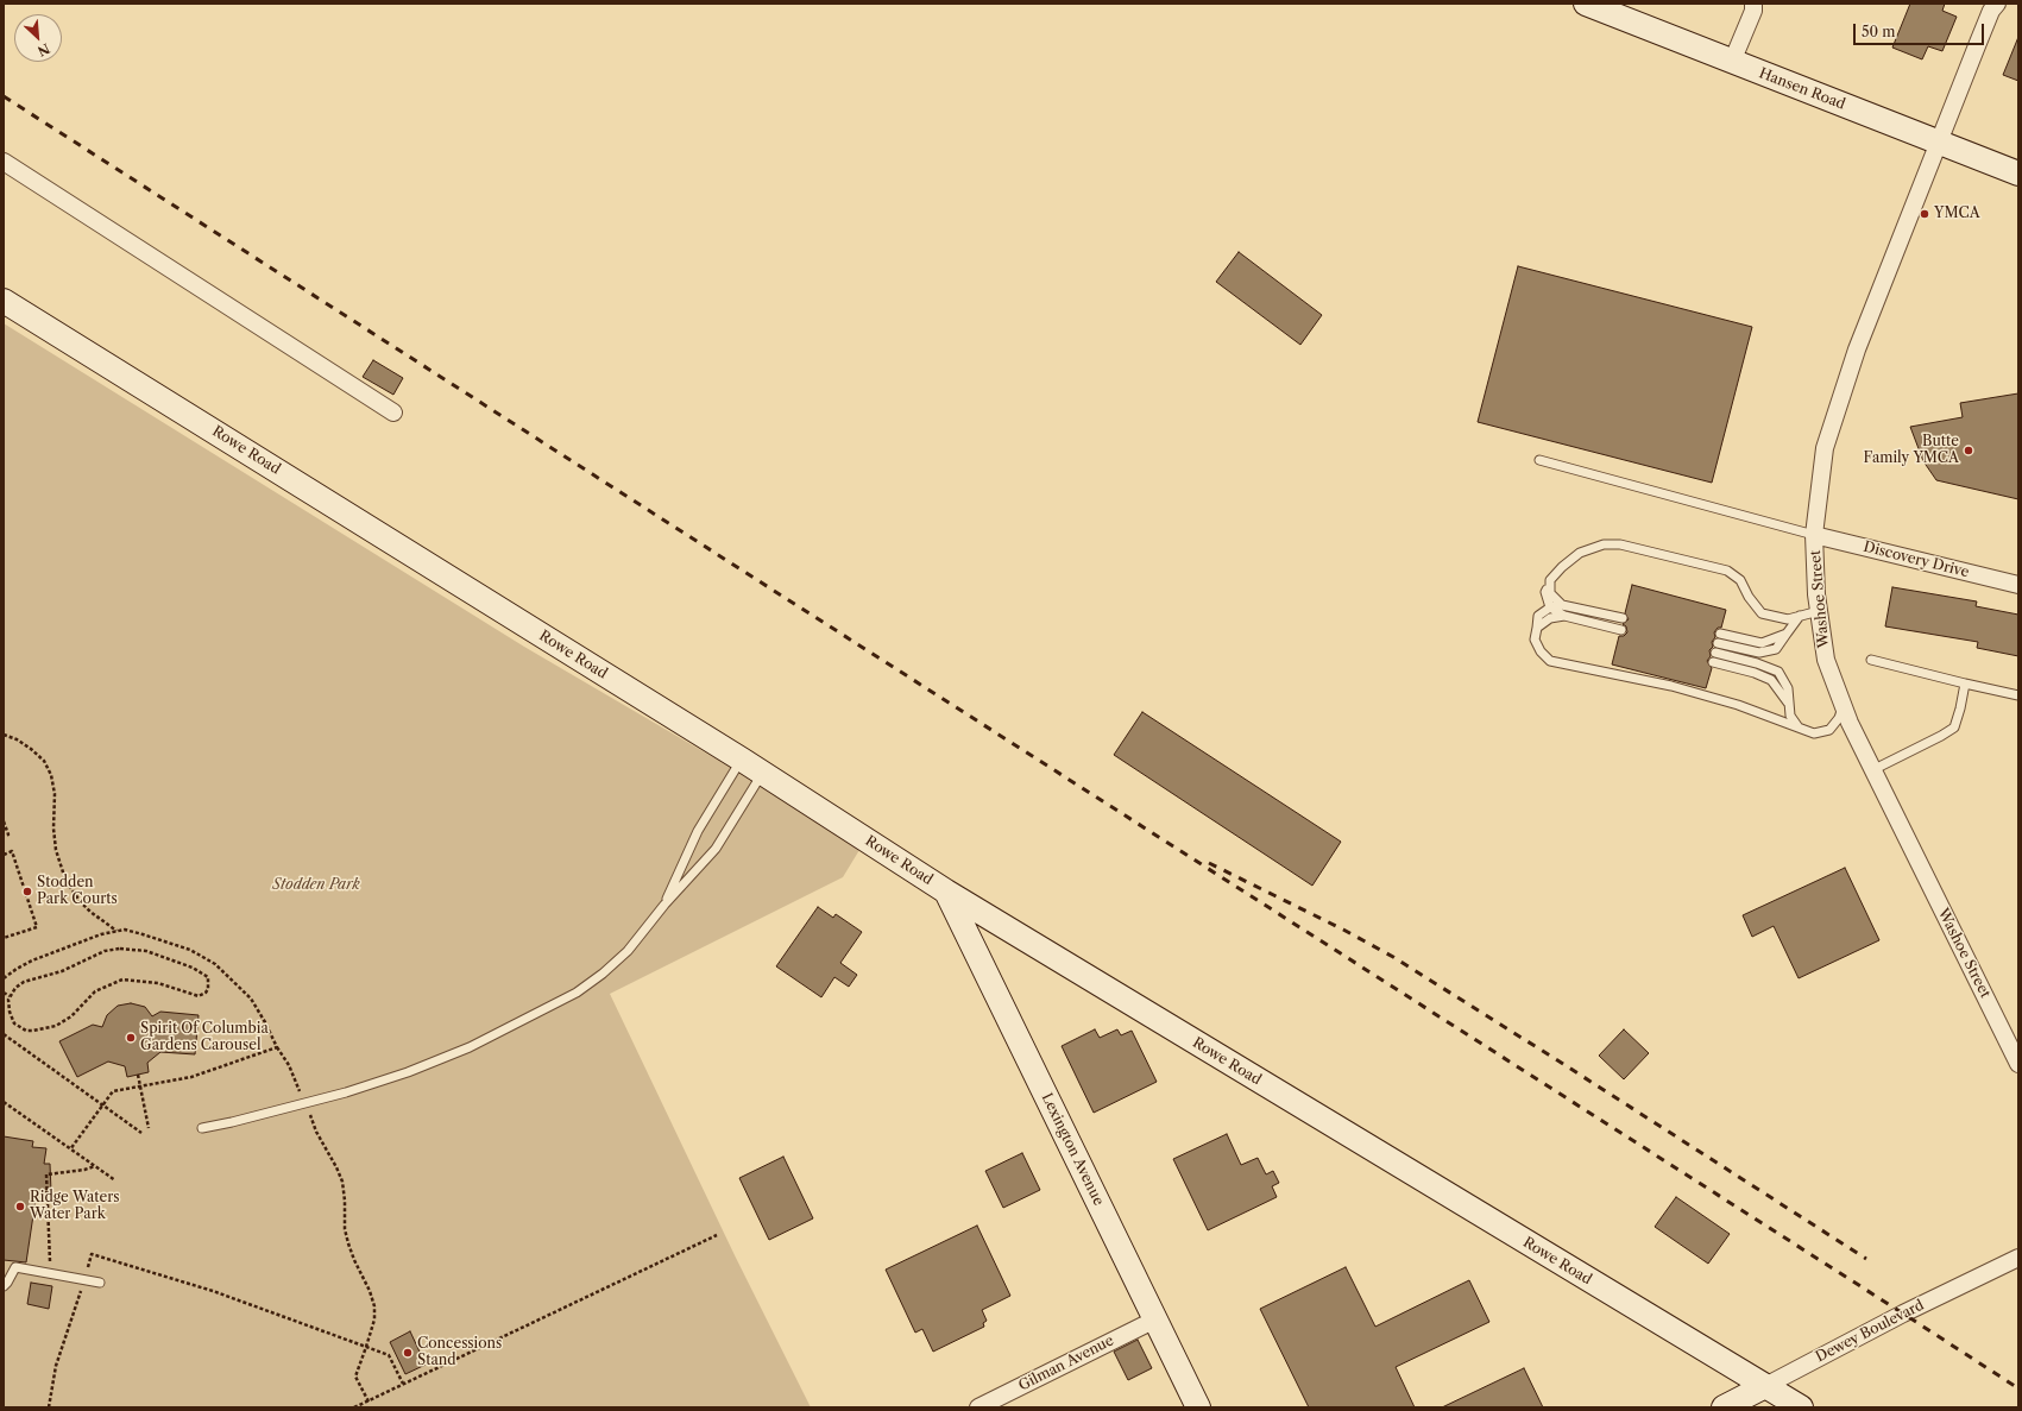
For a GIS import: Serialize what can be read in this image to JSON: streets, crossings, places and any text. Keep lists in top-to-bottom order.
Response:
{
  "streets": {
    "main road": [
      "Hansen Road",
      "Rowe Road",
      "Lexington Avenue",
      "Dewey Boulevard"
    ],
    "street": ["Discovery Drive", "Washoe Street", "Gilman Avenue"]
  },
  "crossings": [
    ["Hansen Road", "Washoe Street"],
    ["Rowe Road", "Lexington Avenue"],
    ["Rowe Road", "Dewey Boulevard"],
    ["Discovery Drive", "Washoe Street"],
    ["Lexington Avenue", "Gilman Avenue"]
  ],
  "parks": ["Stodden Park"],
  "places": [
    "YMCA",
    "Butte Family YMCA",
    "Stodden Park Courts",
    "Spirit Of Columbia Gardens Carousel",
    "Ridge Waters Water Park",
    "Concessions Stand"
  ],
  "scale_bar": "50 m",
  "north": "bottom right"
}
